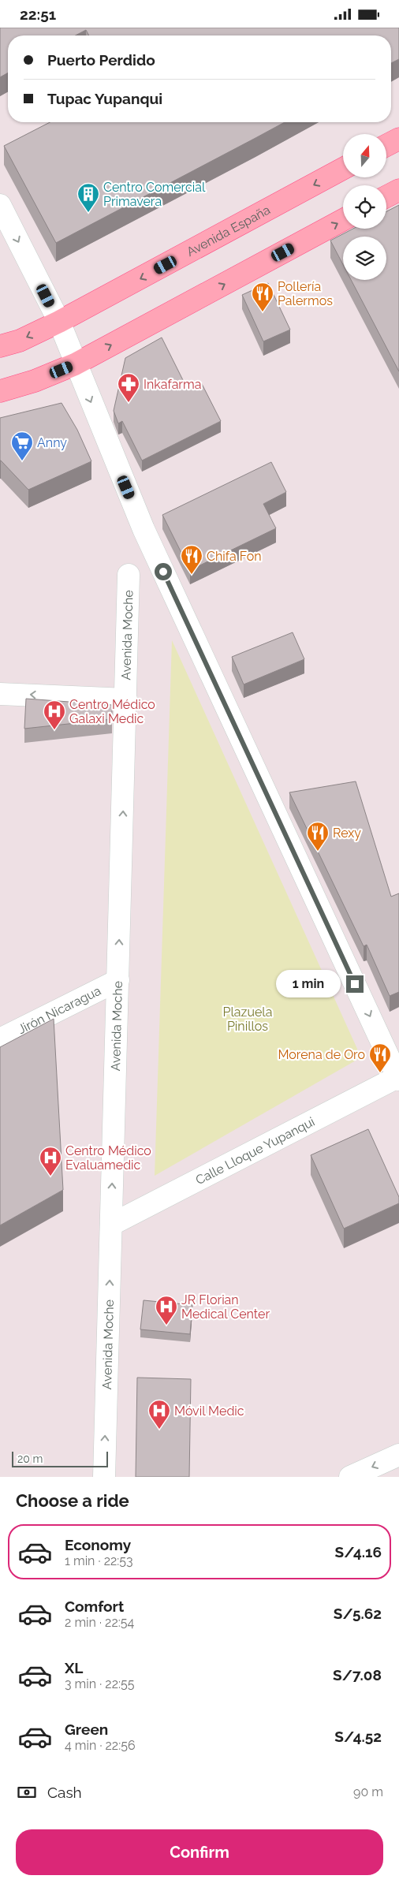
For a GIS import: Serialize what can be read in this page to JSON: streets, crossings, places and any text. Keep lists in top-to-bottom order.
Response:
{
  "streets": {
    "main road": ["Avenida España"],
    "street": ["Avenida Moche", "Jirón Nicaragua", "Calle Lloque Yupanqui"]
  },
  "crossings": [
    ["Avenida Moche", "Jirón Nicaragua"],
    ["Avenida Moche", "Calle Lloque Yupanqui"]
  ],
  "one_way": ["Avenida Moche"],
  "parks": ["Plazuela Pinillos"],
  "places": {
    "building": ["Centro Comercial Primavera"],
    "restaurant": [
      "Pollería Palermos",
      "Chifa Fon",
      "Rexy",
      "Morena de Oro"
    ],
    "pharmacy": ["Inkafarma"],
    "supermarket": ["Anny"],
    "hospital": [
      "Centro Médico Galaxi Medic",
      "Centro Médico Evaluamedic",
      "JR Florian Medical Center",
      "Móvil Medic"
    ]
  },
  "scale_bar": "20 m",
  "north": "top",
  "page": {
    "status": "22:51",
    "banner": ["Puerto Perdido", "Tupac Yupanqui"],
    "bubble": "1 min",
    "scale": "20 m",
    "heading": "Choose a ride",
    "list": [
      {
        "name": "Economy",
        "note": "1 min · 22:53",
        "value": "S/4.16"
      },
      {
        "name": "Comfort",
        "note": "2 min · 22:54",
        "value": "S/5.62"
      },
      {
        "name": "XL",
        "note": "3 min · 22:55",
        "value": "S/7.08"
      },
      {
        "name": "Green",
        "note": "4 min · 22:56",
        "value": "S/4.52"
      }
    ],
    "pay": ["Cash", "90 m"],
    "buttons": "Confirm"
  }
}
